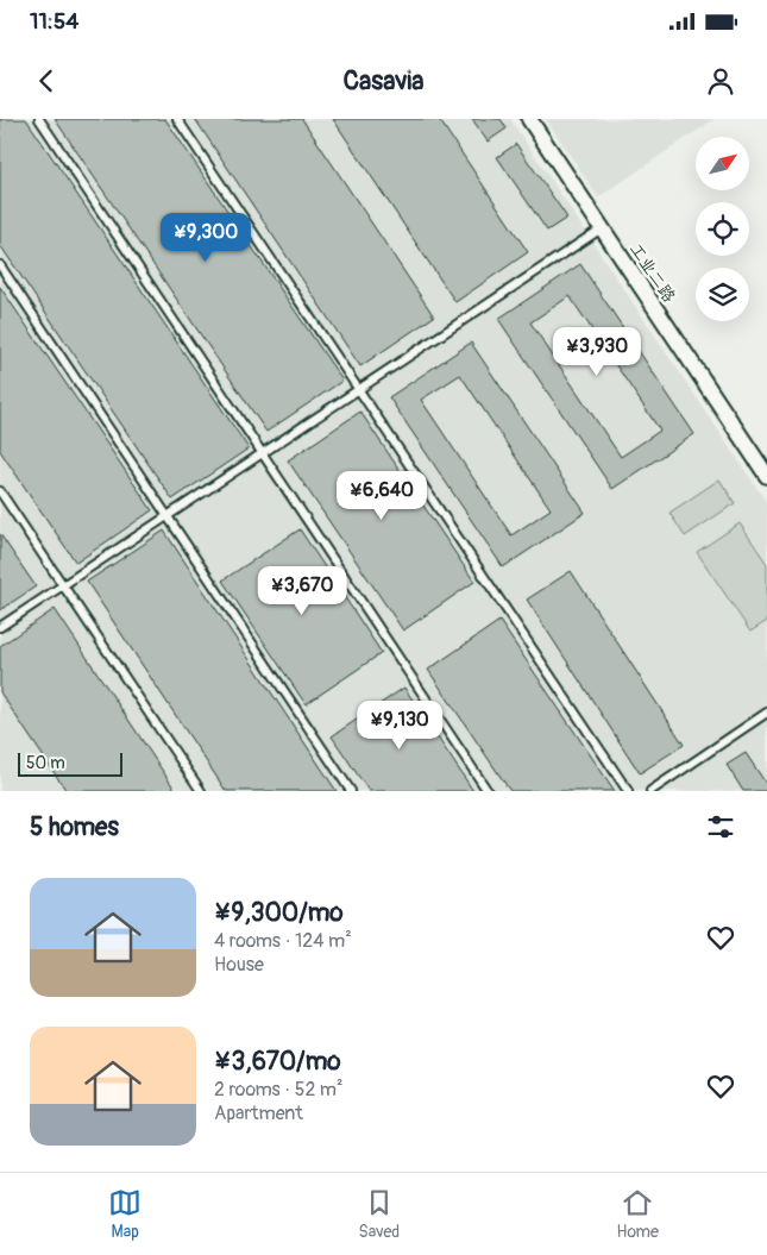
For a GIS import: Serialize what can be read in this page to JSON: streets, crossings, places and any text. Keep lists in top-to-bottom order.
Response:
{
  "streets": {
    "street": ["工业二路"]
  },
  "scale_bar": "50 m",
  "north": "top right",
  "page": {
    "status": "11:54",
    "header": "Casavia",
    "price": [
      "¥9,300",
      "¥3,930",
      "¥6,640",
      "¥3,670",
      "¥9,130"
    ],
    "scale": "50 m",
    "heading": "5 homes",
    "list": [
      {
        "name": "¥9,300/mo",
        "note": "4 rooms · 124 m² · House"
      },
      {
        "name": "¥3,670/mo",
        "note": "2 rooms · 52 m² · Apartment"
      }
    ],
    "tabs": ["Map", "Saved", "Home"]
  }
}
